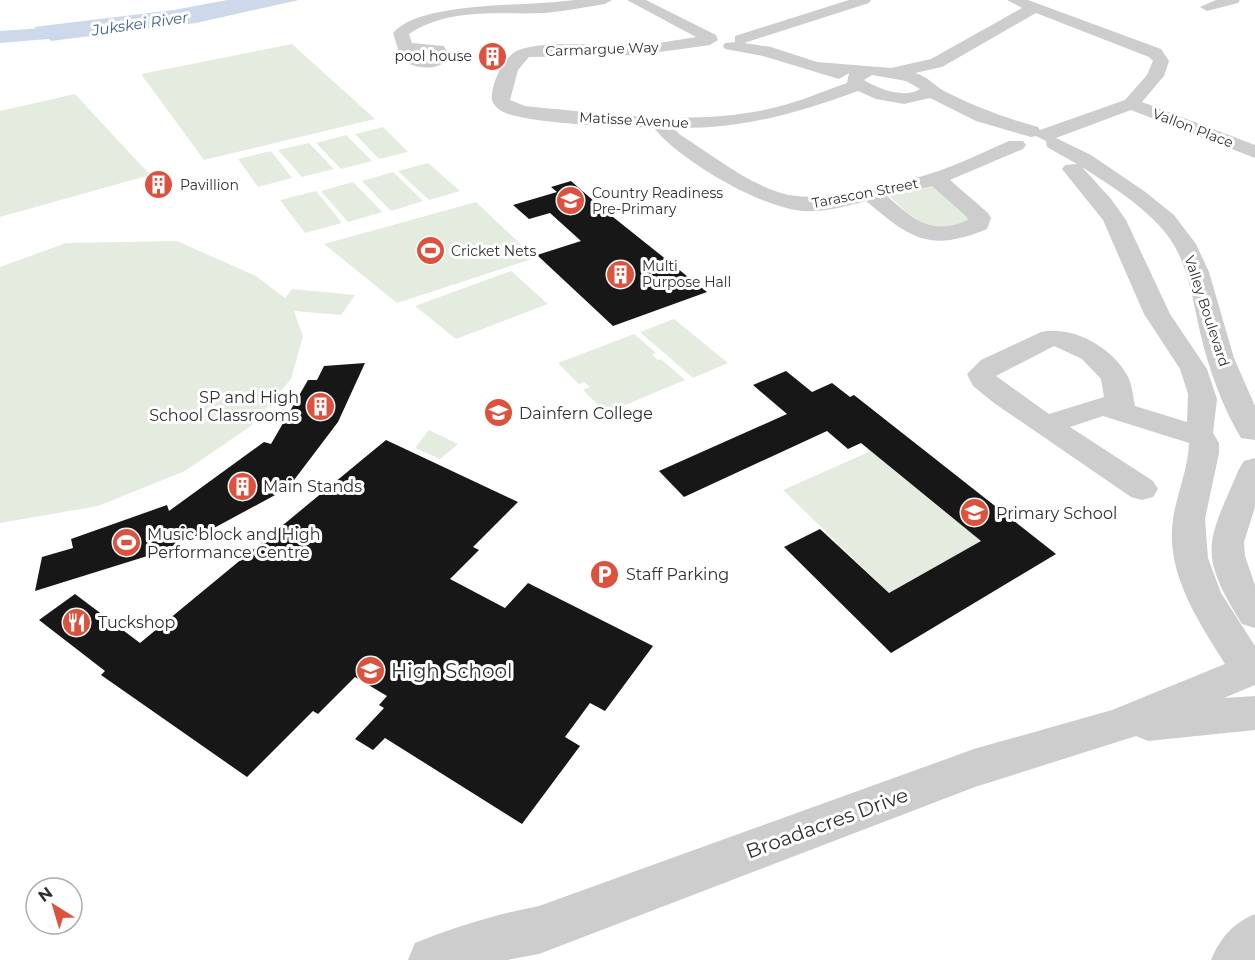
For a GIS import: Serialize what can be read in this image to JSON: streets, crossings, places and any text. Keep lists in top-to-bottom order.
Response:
{
  "streets": {
    "street": [
      "Carmargue Way",
      "Matisse Avenue",
      "Vallon Place",
      "Tarascon Street",
      "Valley Boulevard",
      "Broadacres Drive"
    ]
  },
  "crossings": [
    ["Carmargue Way", "Matisse Avenue"],
    ["Matisse Avenue", "Tarascon Street"],
    ["Vallon Place", "Tarascon Street"],
    ["Tarascon Street", "Valley Boulevard"],
    ["Valley Boulevard", "Broadacres Drive"]
  ],
  "water": ["Jukskei River"],
  "places": {
    "building": [
      "pool house",
      "Pavillion",
      "Multi Purpose Hall",
      "SP and High School Classrooms",
      "Main Stands"
    ],
    "school or university": [
      "Country Readiness Pre-Primary",
      "Dainfern College",
      "Primary School",
      "High School"
    ],
    "sports": ["Cricket Nets", "Music block and High Performance Centre"],
    "parking": ["Staff Parking"],
    "restaurant": ["Tuckshop"]
  },
  "north": "top left"
}
